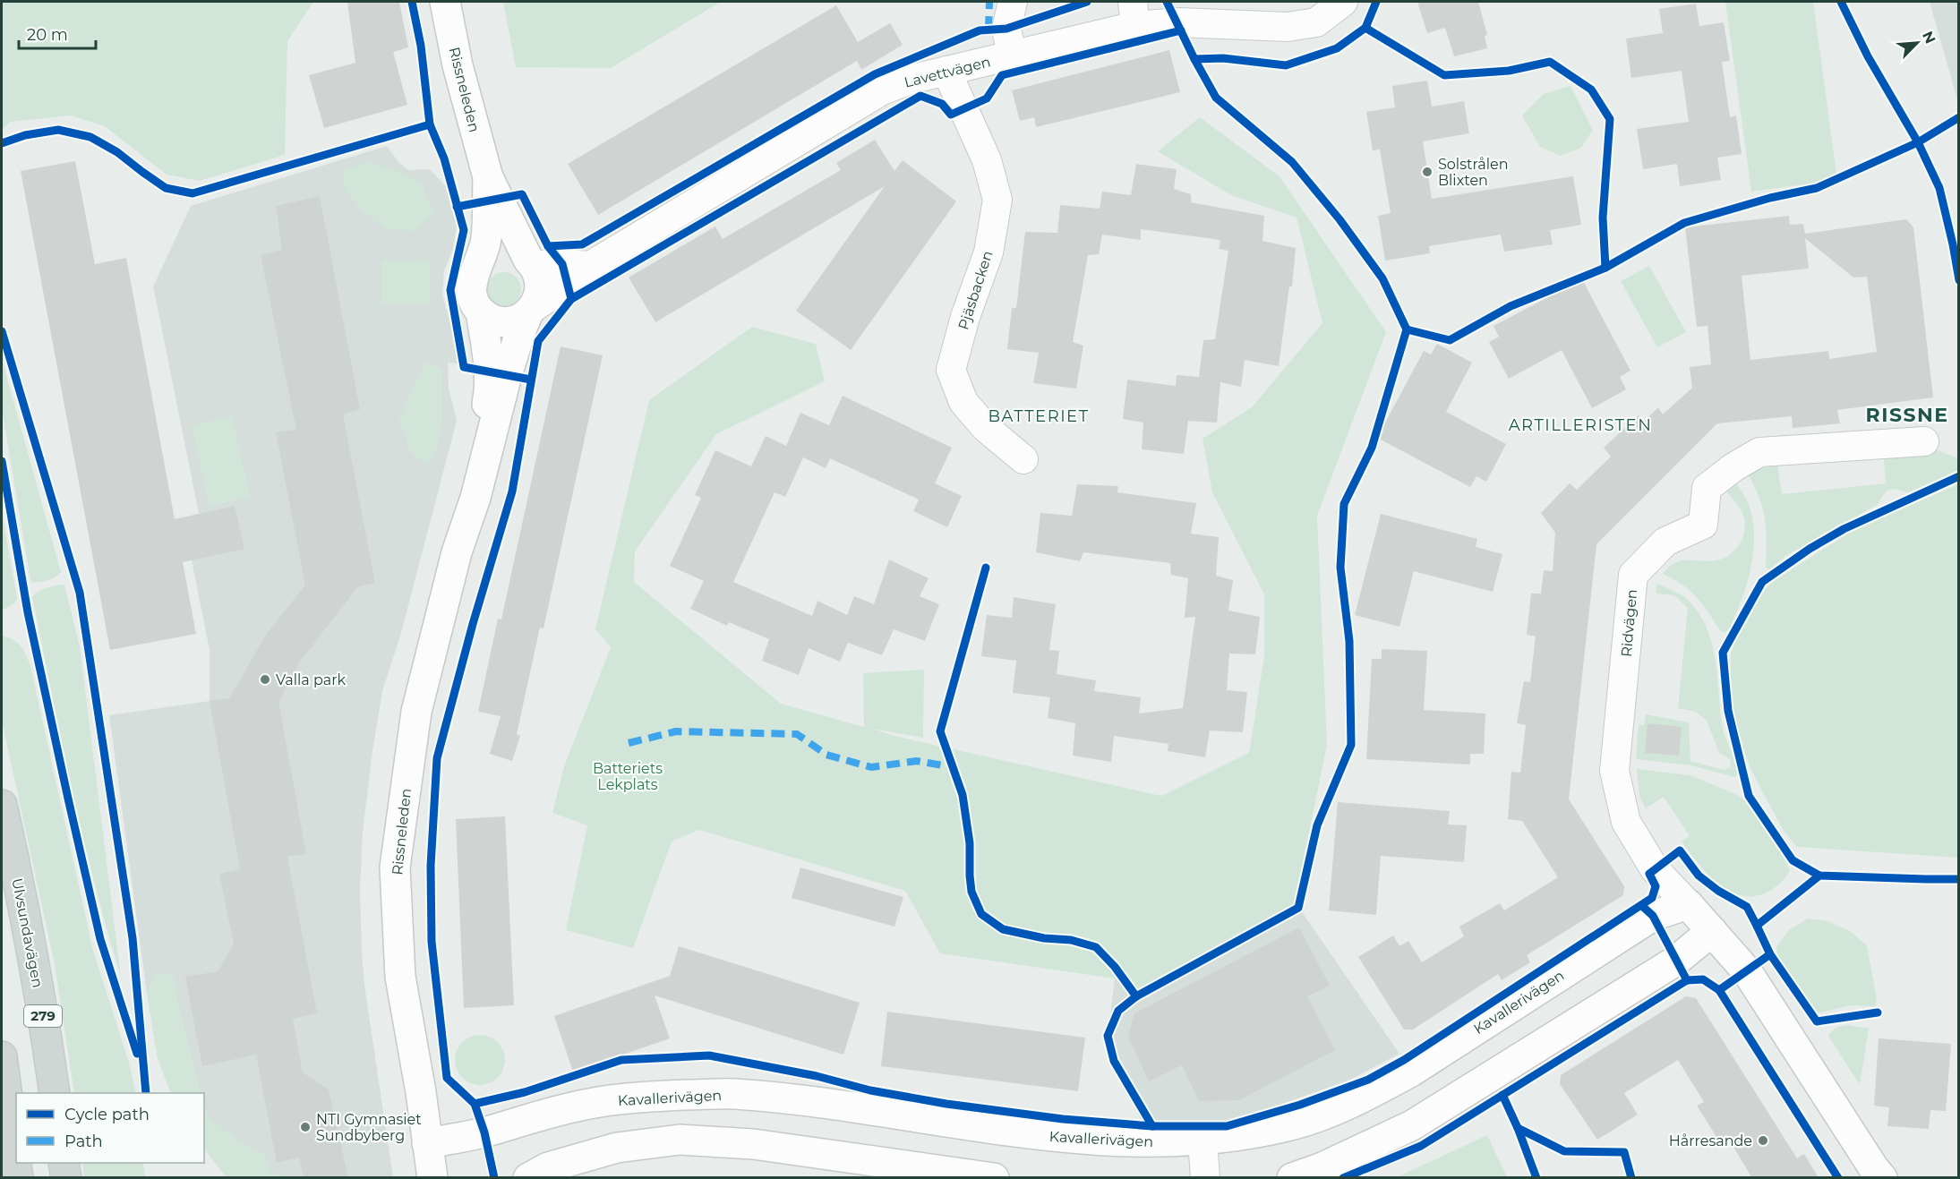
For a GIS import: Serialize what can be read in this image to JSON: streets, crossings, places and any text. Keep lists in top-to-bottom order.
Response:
{
  "streets": {
    "main road": ["Ulvsundavägen", "279"],
    "street": [
      "Lavettvägen",
      "Rissneleden",
      "Pjäsbacken",
      "Ridvägen",
      "Kavallerivägen"
    ]
  },
  "crossings": [
    ["Lavettvägen", "Rissneleden"],
    ["Lavettvägen", "Pjäsbacken"],
    ["Rissneleden", "Kavallerivägen"],
    ["Ridvägen", "Kavallerivägen"]
  ],
  "districts": ["RISSNE", "BATTERIET", "ARTILLERISTEN"],
  "parks": ["Batteriets Lekplats"],
  "places": [
    "Solstrålen Blixten",
    "Valla park",
    "NTI Gymnasiet Sundbyberg",
    "Hårresande"
  ],
  "legend": ["Cycle path", "Path"],
  "scale_bar": "20 m",
  "north": "top right"
}
